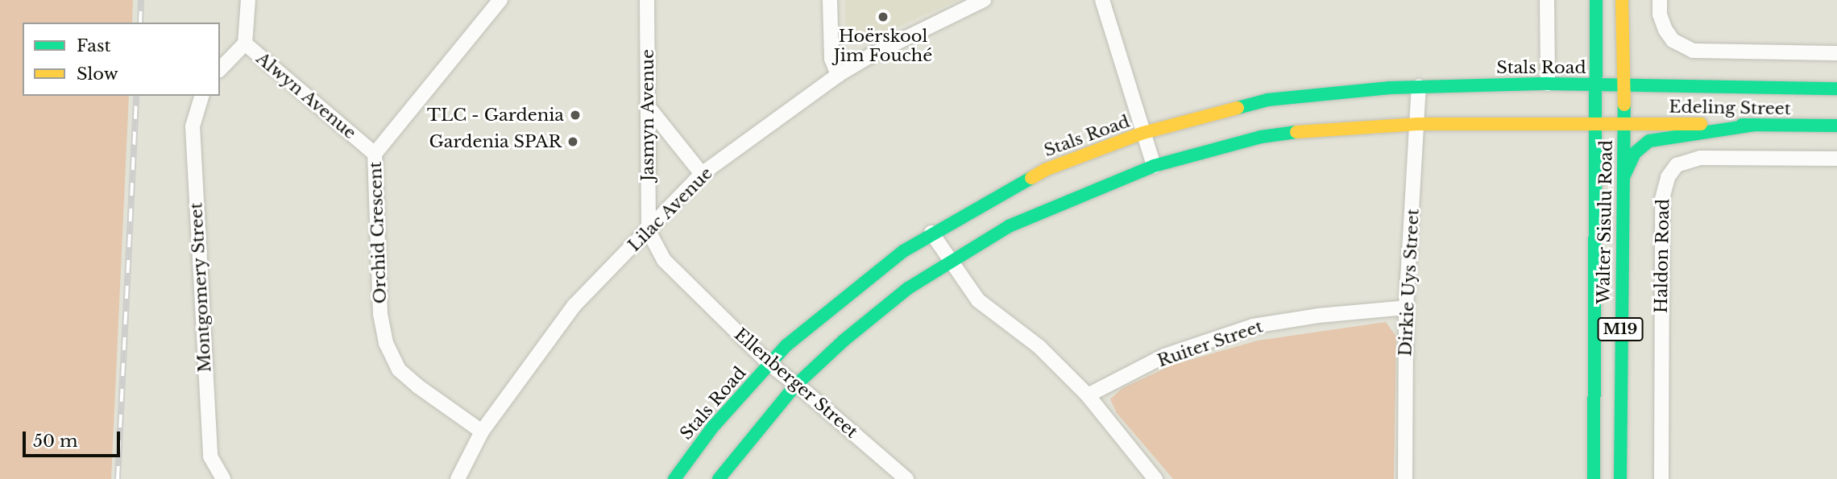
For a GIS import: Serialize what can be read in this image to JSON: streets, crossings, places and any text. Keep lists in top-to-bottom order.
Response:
{
  "streets": {
    "main road": [
      "Stals Road",
      "Edeling Street",
      "Walter Sisulu Road",
      "M19"
    ],
    "street": [
      "Alwyn Avenue",
      "Jasmyn Avenue",
      "Lilac Avenue",
      "Orchid Crescent",
      "Haldon Road",
      "Dirkie Uys Street",
      "Montgomery Street",
      "Ruiter Street",
      "Ellenberger Street"
    ]
  },
  "crossings": [
    ["Stals Road", "Edeling Street"],
    ["Stals Road", "Walter Sisulu Road"],
    ["Stals Road", "Dirkie Uys Street"],
    ["Stals Road", "Ellenberger Street"],
    ["Alwyn Avenue", "Orchid Crescent"],
    ["Edeling Street", "Walter Sisulu Road"],
    ["Jasmyn Avenue", "Lilac Avenue"],
    ["Jasmyn Avenue", "Ellenberger Street"],
    ["Lilac Avenue", "Orchid Crescent"],
    ["Lilac Avenue", "Ellenberger Street"],
    ["Dirkie Uys Street", "Ruiter Street"]
  ],
  "places": ["Hoërskool Jim Fouché", "TLC - Gardenia", "Gardenia SPAR"],
  "legend": ["Fast", "Slow"],
  "scale_bar": "50 m"
}
